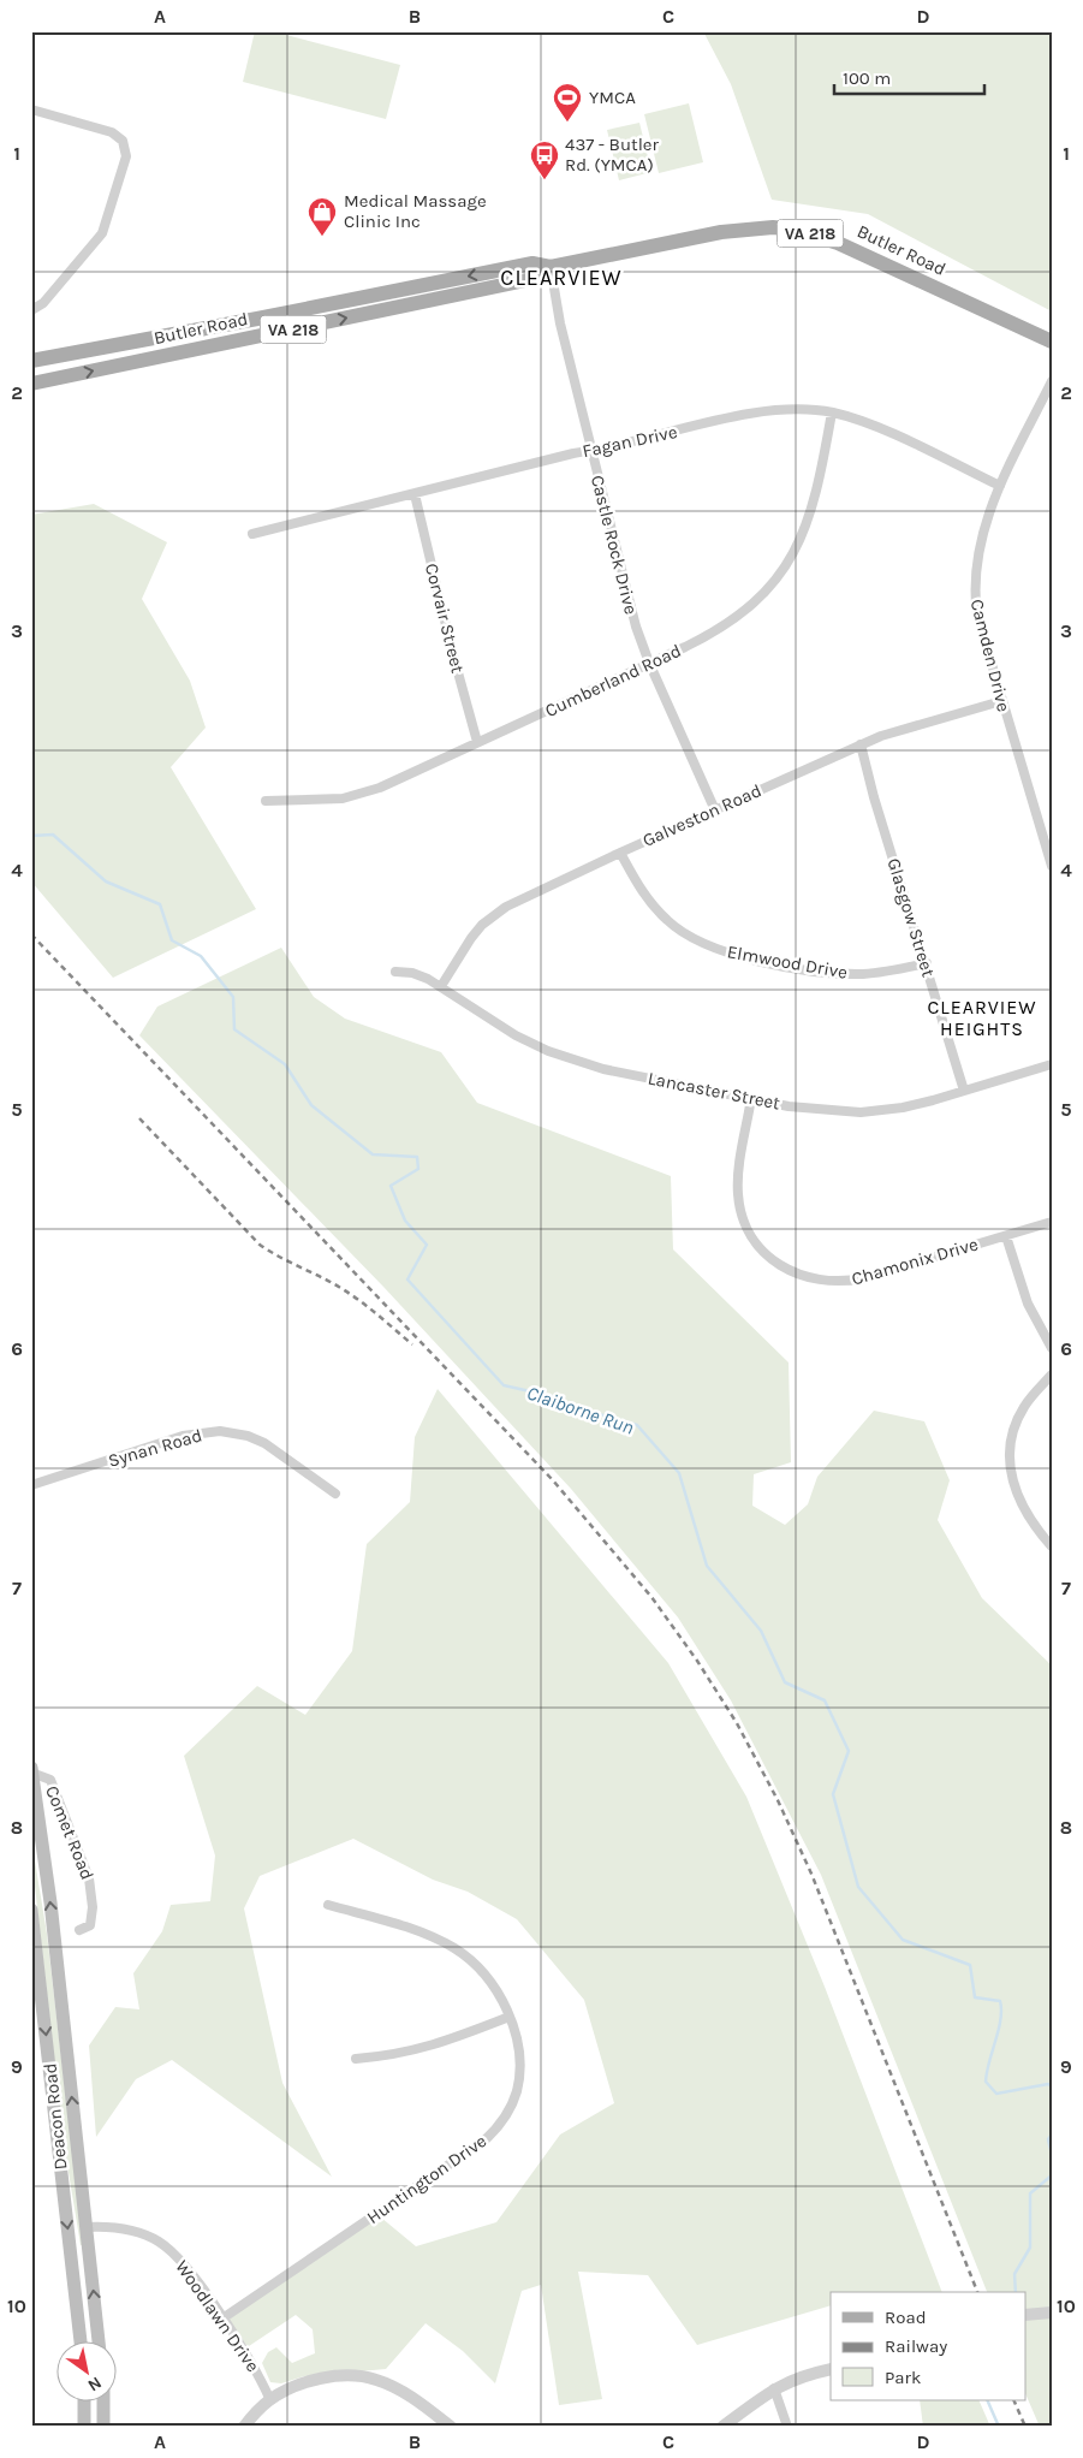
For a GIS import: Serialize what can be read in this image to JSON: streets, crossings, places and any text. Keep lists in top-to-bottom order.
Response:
{
  "streets": {
    "main road": ["VA 218", "Butler Road", "Deacon Road"],
    "street": [
      "Fagan Drive",
      "Castle Rock Drive",
      "Corvair Street",
      "Camden Drive",
      "Cumberland Road",
      "Galveston Road",
      "Glasgow Street",
      "Elmwood Drive",
      "Lancaster Street",
      "Chamonix Drive",
      "Synan Road",
      "Comet Road",
      "Huntington Drive",
      "Woodlawn Drive"
    ]
  },
  "crossings": [
    ["Butler Road", "Castle Rock Drive"],
    ["Fagan Drive", "Castle Rock Drive"],
    ["Fagan Drive", "Corvair Street"],
    ["Fagan Drive", "Camden Drive"],
    ["Fagan Drive", "Cumberland Road"],
    ["Castle Rock Drive", "Cumberland Road"],
    ["Castle Rock Drive", "Galveston Road"],
    ["Corvair Street", "Cumberland Road"],
    ["Camden Drive", "Galveston Road"],
    ["Galveston Road", "Glasgow Street"],
    ["Galveston Road", "Elmwood Drive"],
    ["Galveston Road", "Lancaster Street"],
    ["Glasgow Street", "Elmwood Drive"],
    ["Glasgow Street", "Lancaster Street"],
    ["Lancaster Street", "Chamonix Drive"],
    ["Comet Road", "Deacon Road"],
    ["Deacon Road", "Woodlawn Drive"],
    ["Huntington Drive", "Woodlawn Drive"]
  ],
  "districts": ["CLEARVIEW", "CLEARVIEW HEIGHTS"],
  "water": ["Claiborne Run"],
  "places": {
    "sports": ["YMCA"],
    "bus stop": ["437 - Butler Rd. (YMCA)"],
    "shop": ["Medical Massage Clinic Inc"]
  },
  "legend": ["Road", "Railway", "Park"],
  "scale_bar": "100 m",
  "north": "bottom right",
  "grid": {
    "columns": [
      "A",
      "B",
      "C",
      "D"
    ],
    "rows": [
      "1",
      "2",
      "3",
      "4",
      "5",
      "6",
      "7",
      "8",
      "9",
      "10"
    ]
  }
}
